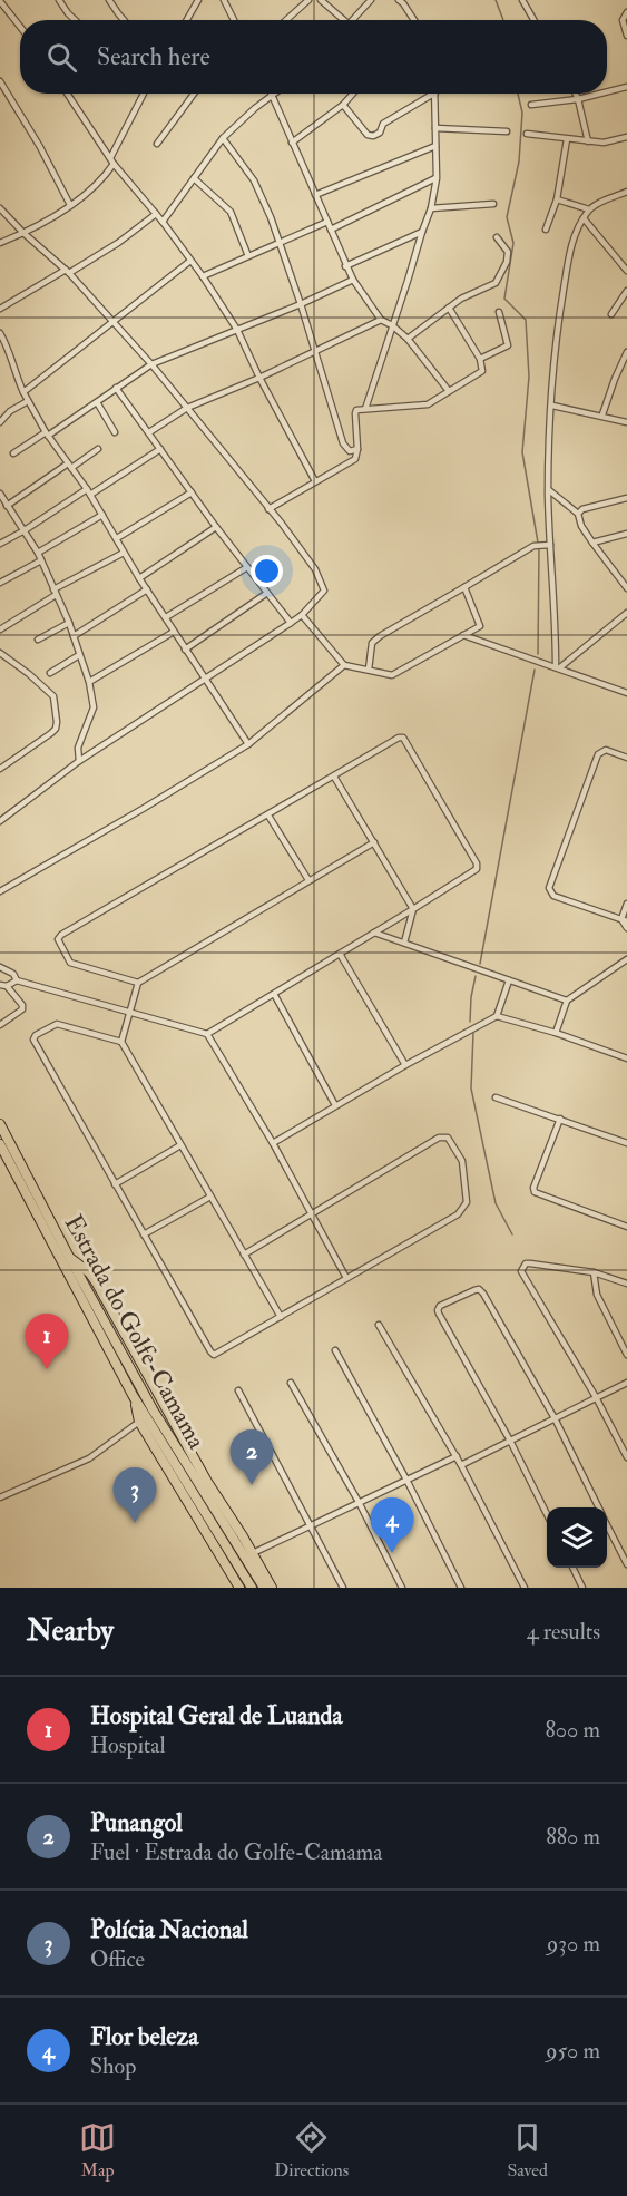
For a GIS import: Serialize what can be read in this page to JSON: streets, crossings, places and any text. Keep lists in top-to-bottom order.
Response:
{
  "streets": {
    "highway": ["Estrada do Golfe-Camama"]
  },
  "page": {
    "search": "Search here",
    "pins": [
      "1",
      "2",
      "3",
      "4"
    ],
    "heading": ["Nearby", "4 results"],
    "list": [
      {
        "mark": "1",
        "name": "Hospital Geral de Luanda",
        "note": "Hospital",
        "value": "800 m"
      },
      {
        "mark": "2",
        "name": "Punangol",
        "note": "Fuel · Estrada do Golfe-Camama",
        "value": "880 m"
      },
      {
        "mark": "3",
        "name": "Polícia Nacional",
        "note": "Office",
        "value": "930 m"
      },
      {
        "mark": "4",
        "name": "Flor beleza",
        "note": "Shop",
        "value": "950 m"
      }
    ],
    "nav": ["Map", "Directions", "Saved"]
  }
}
